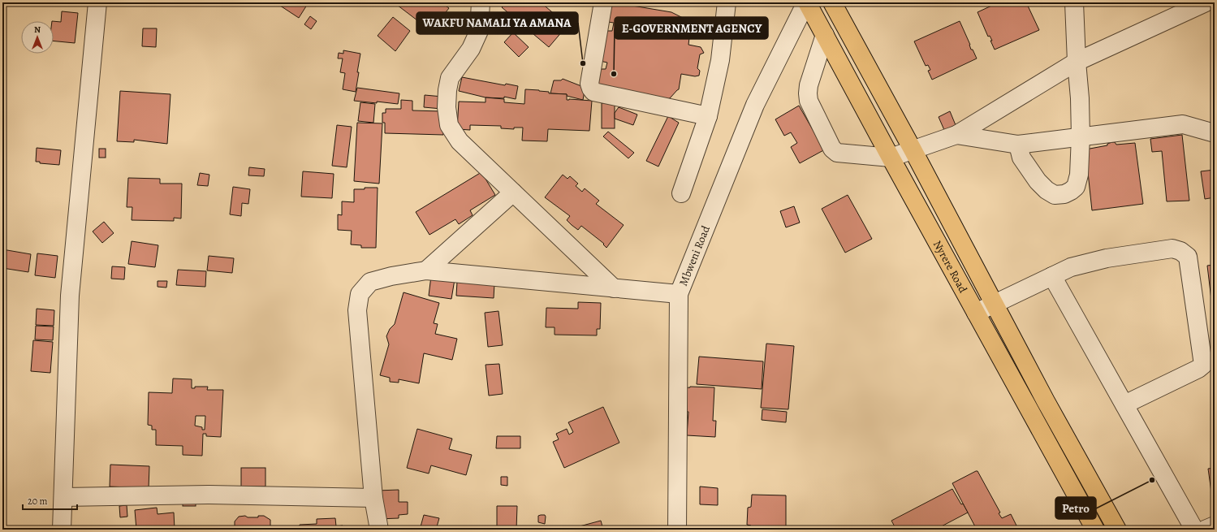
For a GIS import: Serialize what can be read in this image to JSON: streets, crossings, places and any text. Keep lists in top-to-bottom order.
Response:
{
  "streets": {
    "main road": ["Nyrere Road"],
    "street": ["Mbweni Road"]
  },
  "crossings": [
    ["Mbweni Road", "Nyrere Road"]
  ],
  "places": ["WAKFU NAMALI YA AMANA", "E-GOVERNMENT AGENCY", "Petro"],
  "scale_bar": "20 m",
  "north": "top"
}
